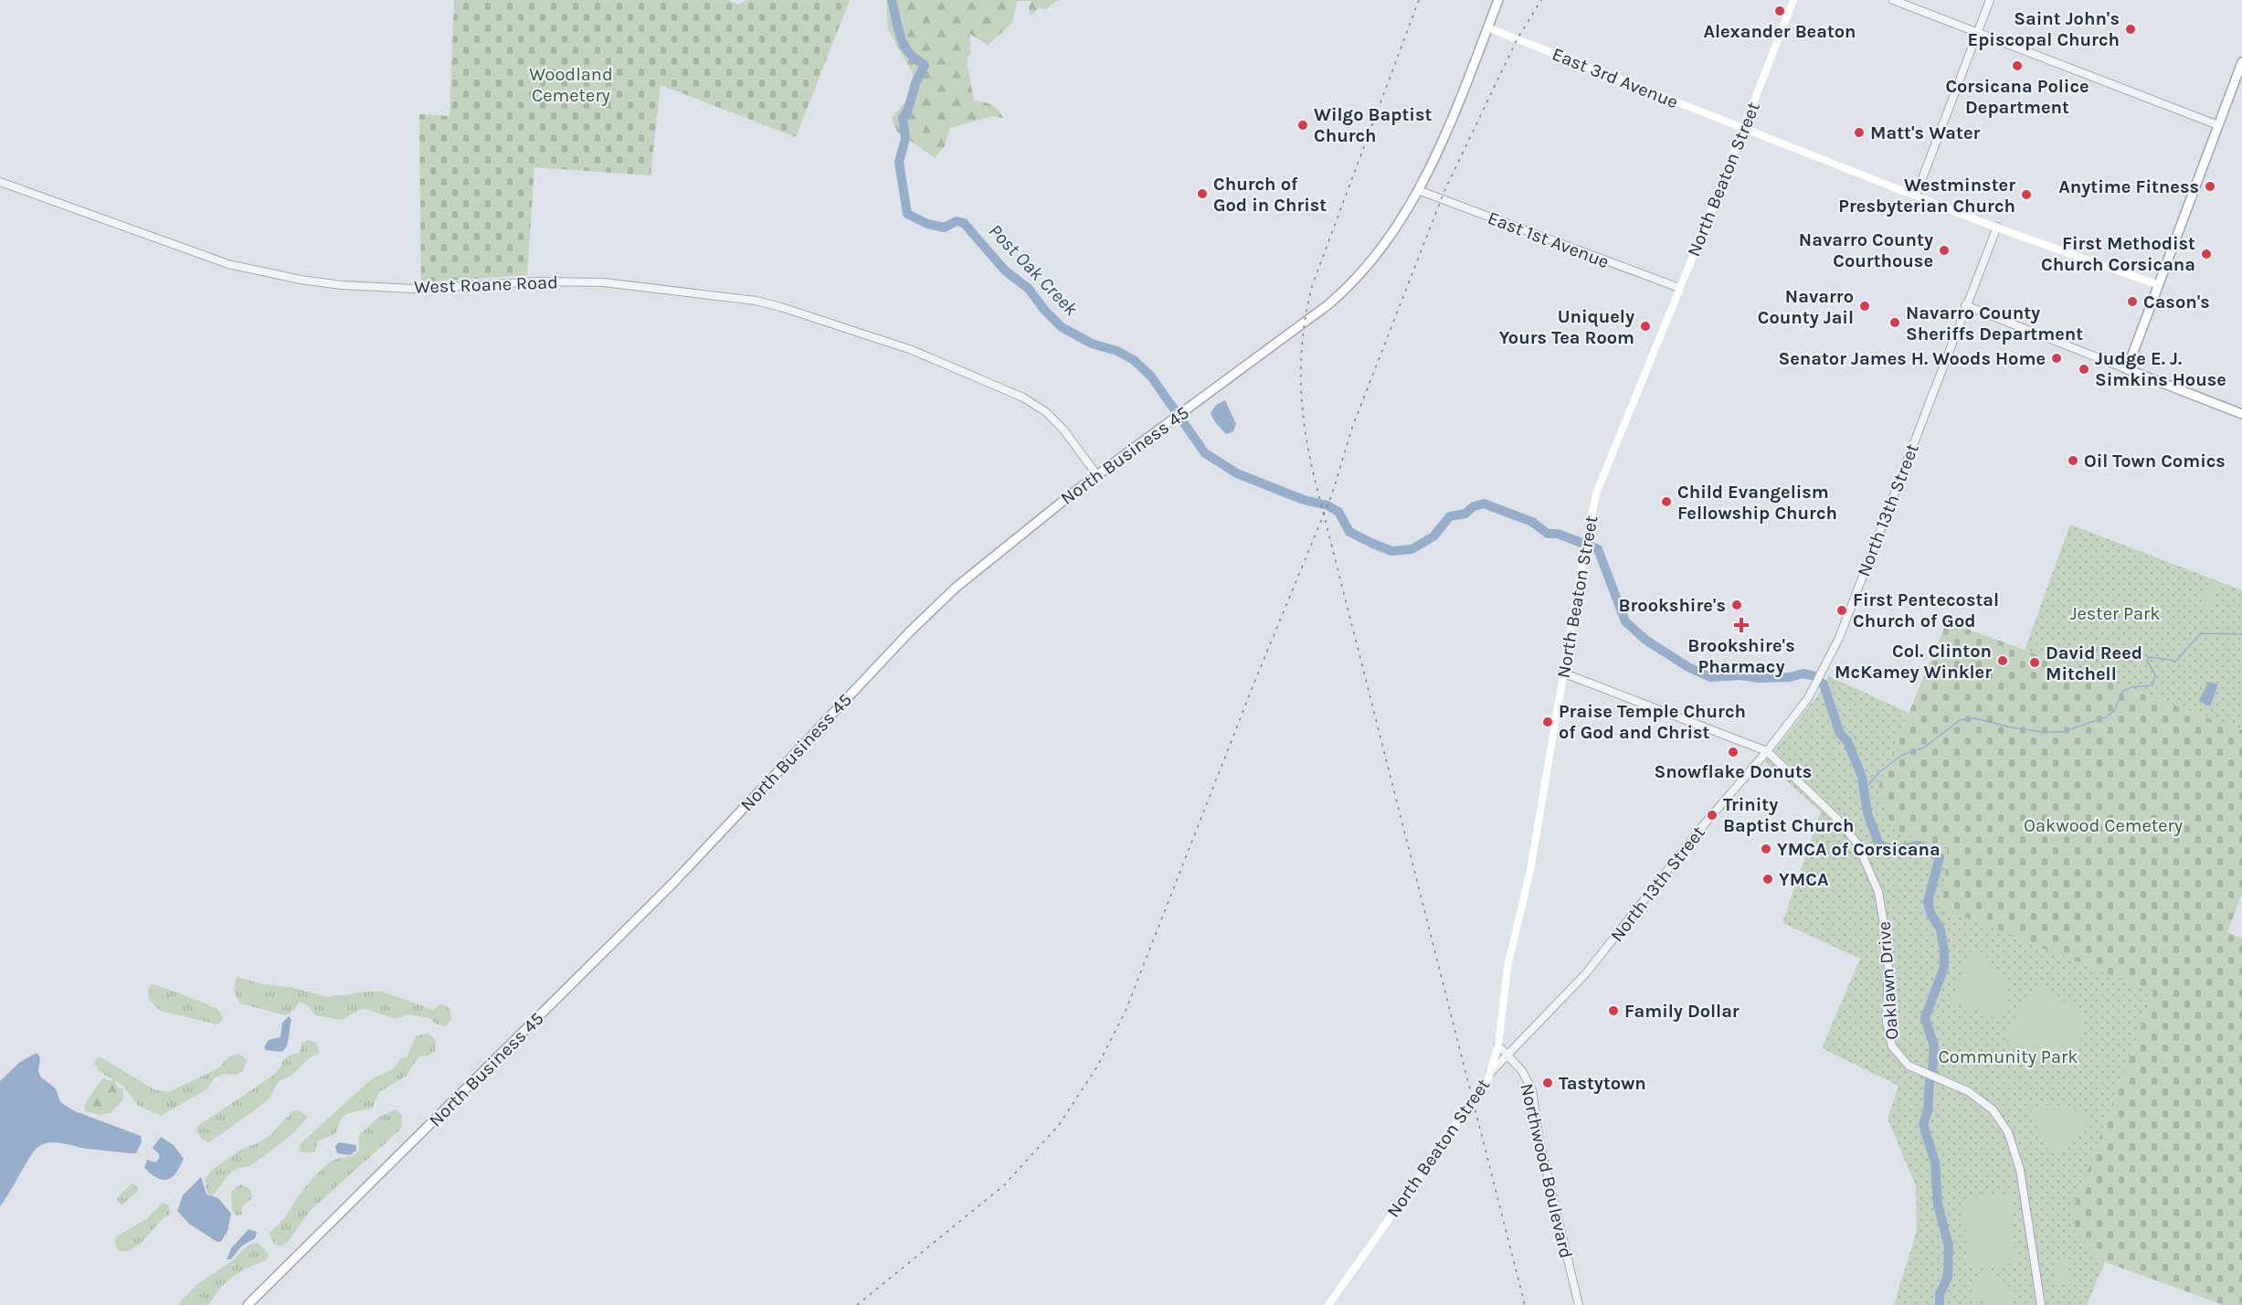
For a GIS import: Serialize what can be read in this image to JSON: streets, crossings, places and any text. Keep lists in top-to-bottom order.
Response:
{
  "streets": {
    "main road": ["East 3rd Avenue", "North Beaton Street", "North Business 45"],
    "street": [
      "East 1st Avenue",
      "West Roane Road",
      "North 13th Street",
      "Oaklawn Drive",
      "Northwood Boulevard"
    ]
  },
  "crossings": [
    ["East 3rd Avenue", "North Beaton Street"],
    ["East 3rd Avenue", "North Business 45"],
    ["East 3rd Avenue", "North 13th Street"],
    ["North Beaton Street", "East 1st Avenue"],
    ["North Beaton Street", "North 13th Street"],
    ["North Beaton Street", "Oaklawn Drive"],
    ["North Beaton Street", "Northwood Boulevard"],
    ["East 1st Avenue", "North Business 45"],
    ["West Roane Road", "North Business 45"],
    ["North 13th Street", "Oaklawn Drive"],
    ["North 13th Street", "Northwood Boulevard"]
  ],
  "water": ["Post Oak Creek"],
  "parks": [
    "Woodland Cemetery",
    "Jester Park",
    "Oakwood Cemetery",
    "Community Park"
  ],
  "places": {
    "other": [
      "Alexander Beaton",
      "Saint John's Episcopal Church",
      "Corsicana Police Department",
      "Wilgo Baptist Church",
      "Matt's Water",
      "Anytime Fitness",
      "Church of God in Christ",
      "Westminster Presbyterian Church",
      "Navarro County Courthouse",
      "First Methodist Church Corsicana",
      "Cason's",
      "Navarro County Jail",
      "Navarro County Sheriffs Department",
      "Uniquely Yours Tea Room",
      "Senator James H. Woods Home",
      "Judge E. J. Simkins House",
      "Oil Town Comics",
      "Child Evangelism Fellowship Church",
      "Brookshire's",
      "First Pentecostal Church of God",
      "Col. Clinton McKamey Winkler",
      "David Reed Mitchell",
      "Praise Temple Church of God and Christ",
      "Snowflake Donuts",
      "Trinity Baptist Church",
      "YMCA of Corsicana",
      "YMCA",
      "Family Dollar",
      "Tastytown"
    ],
    "health": ["Brookshire's Pharmacy"]
  }
}
